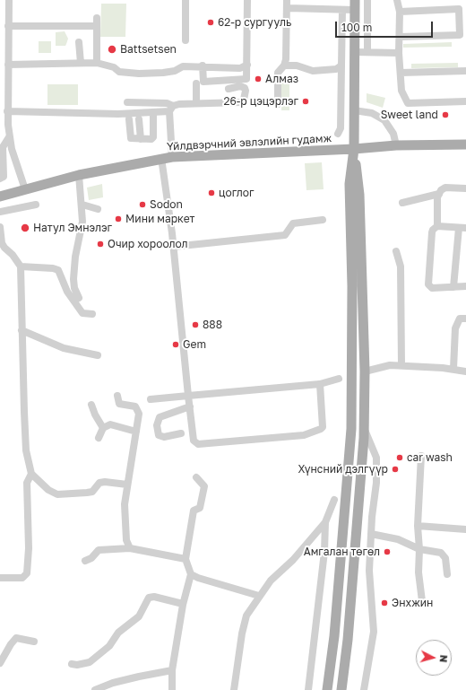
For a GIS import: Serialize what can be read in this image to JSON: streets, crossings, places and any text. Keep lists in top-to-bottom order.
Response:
{
  "streets": {
    "main road": ["Үйлдвэрчний эвлэлийн гудамж"]
  },
  "places": [
    "62-р сургууль",
    "Battsetsen",
    "Алмаз",
    "26-р цэцэрлэг",
    "Sweet land",
    "цоглог",
    "Sodon",
    "Мини маркет",
    "Натул Эмнэлэг",
    "Очир хороолол",
    "888",
    "Gem",
    "car wash",
    "Хүнсний дэлгүүр",
    "Амгалан төгөл",
    "Энхжин"
  ],
  "scale_bar": "100 m",
  "north": "right"
}
